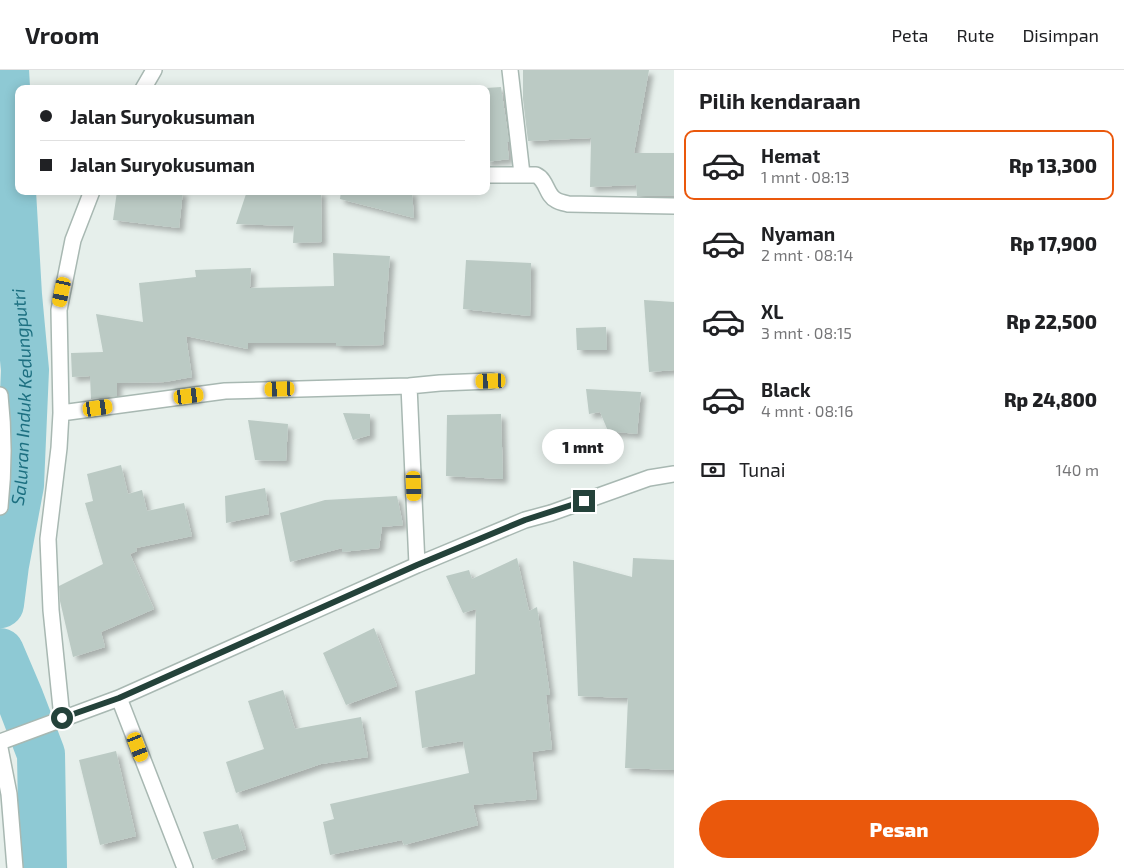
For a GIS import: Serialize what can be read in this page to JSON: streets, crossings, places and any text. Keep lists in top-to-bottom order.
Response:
{
  "water": ["Saluran Induk Kedungputri"],
  "page": {
    "header": "Vroom",
    "nav": ["Peta", "Rute", "Disimpan"],
    "heading": "Pilih kendaraan",
    "banner": ["Jalan Suryokusuman", "Jalan Suryokusuman"],
    "list": [
      {
        "name": "Hemat",
        "note": "1 mnt · 08:13",
        "value": "Rp 13,300"
      },
      {
        "name": "Nyaman",
        "note": "2 mnt · 08:14",
        "value": "Rp 17,900"
      },
      {
        "name": "XL",
        "note": "3 mnt · 08:15",
        "value": "Rp 22,500"
      },
      {
        "name": "Black",
        "note": "4 mnt · 08:16",
        "value": "Rp 24,800"
      }
    ],
    "bubble": "1 mnt",
    "pay": ["Tunai", "140 m"],
    "buttons": "Pesan"
  }
}
